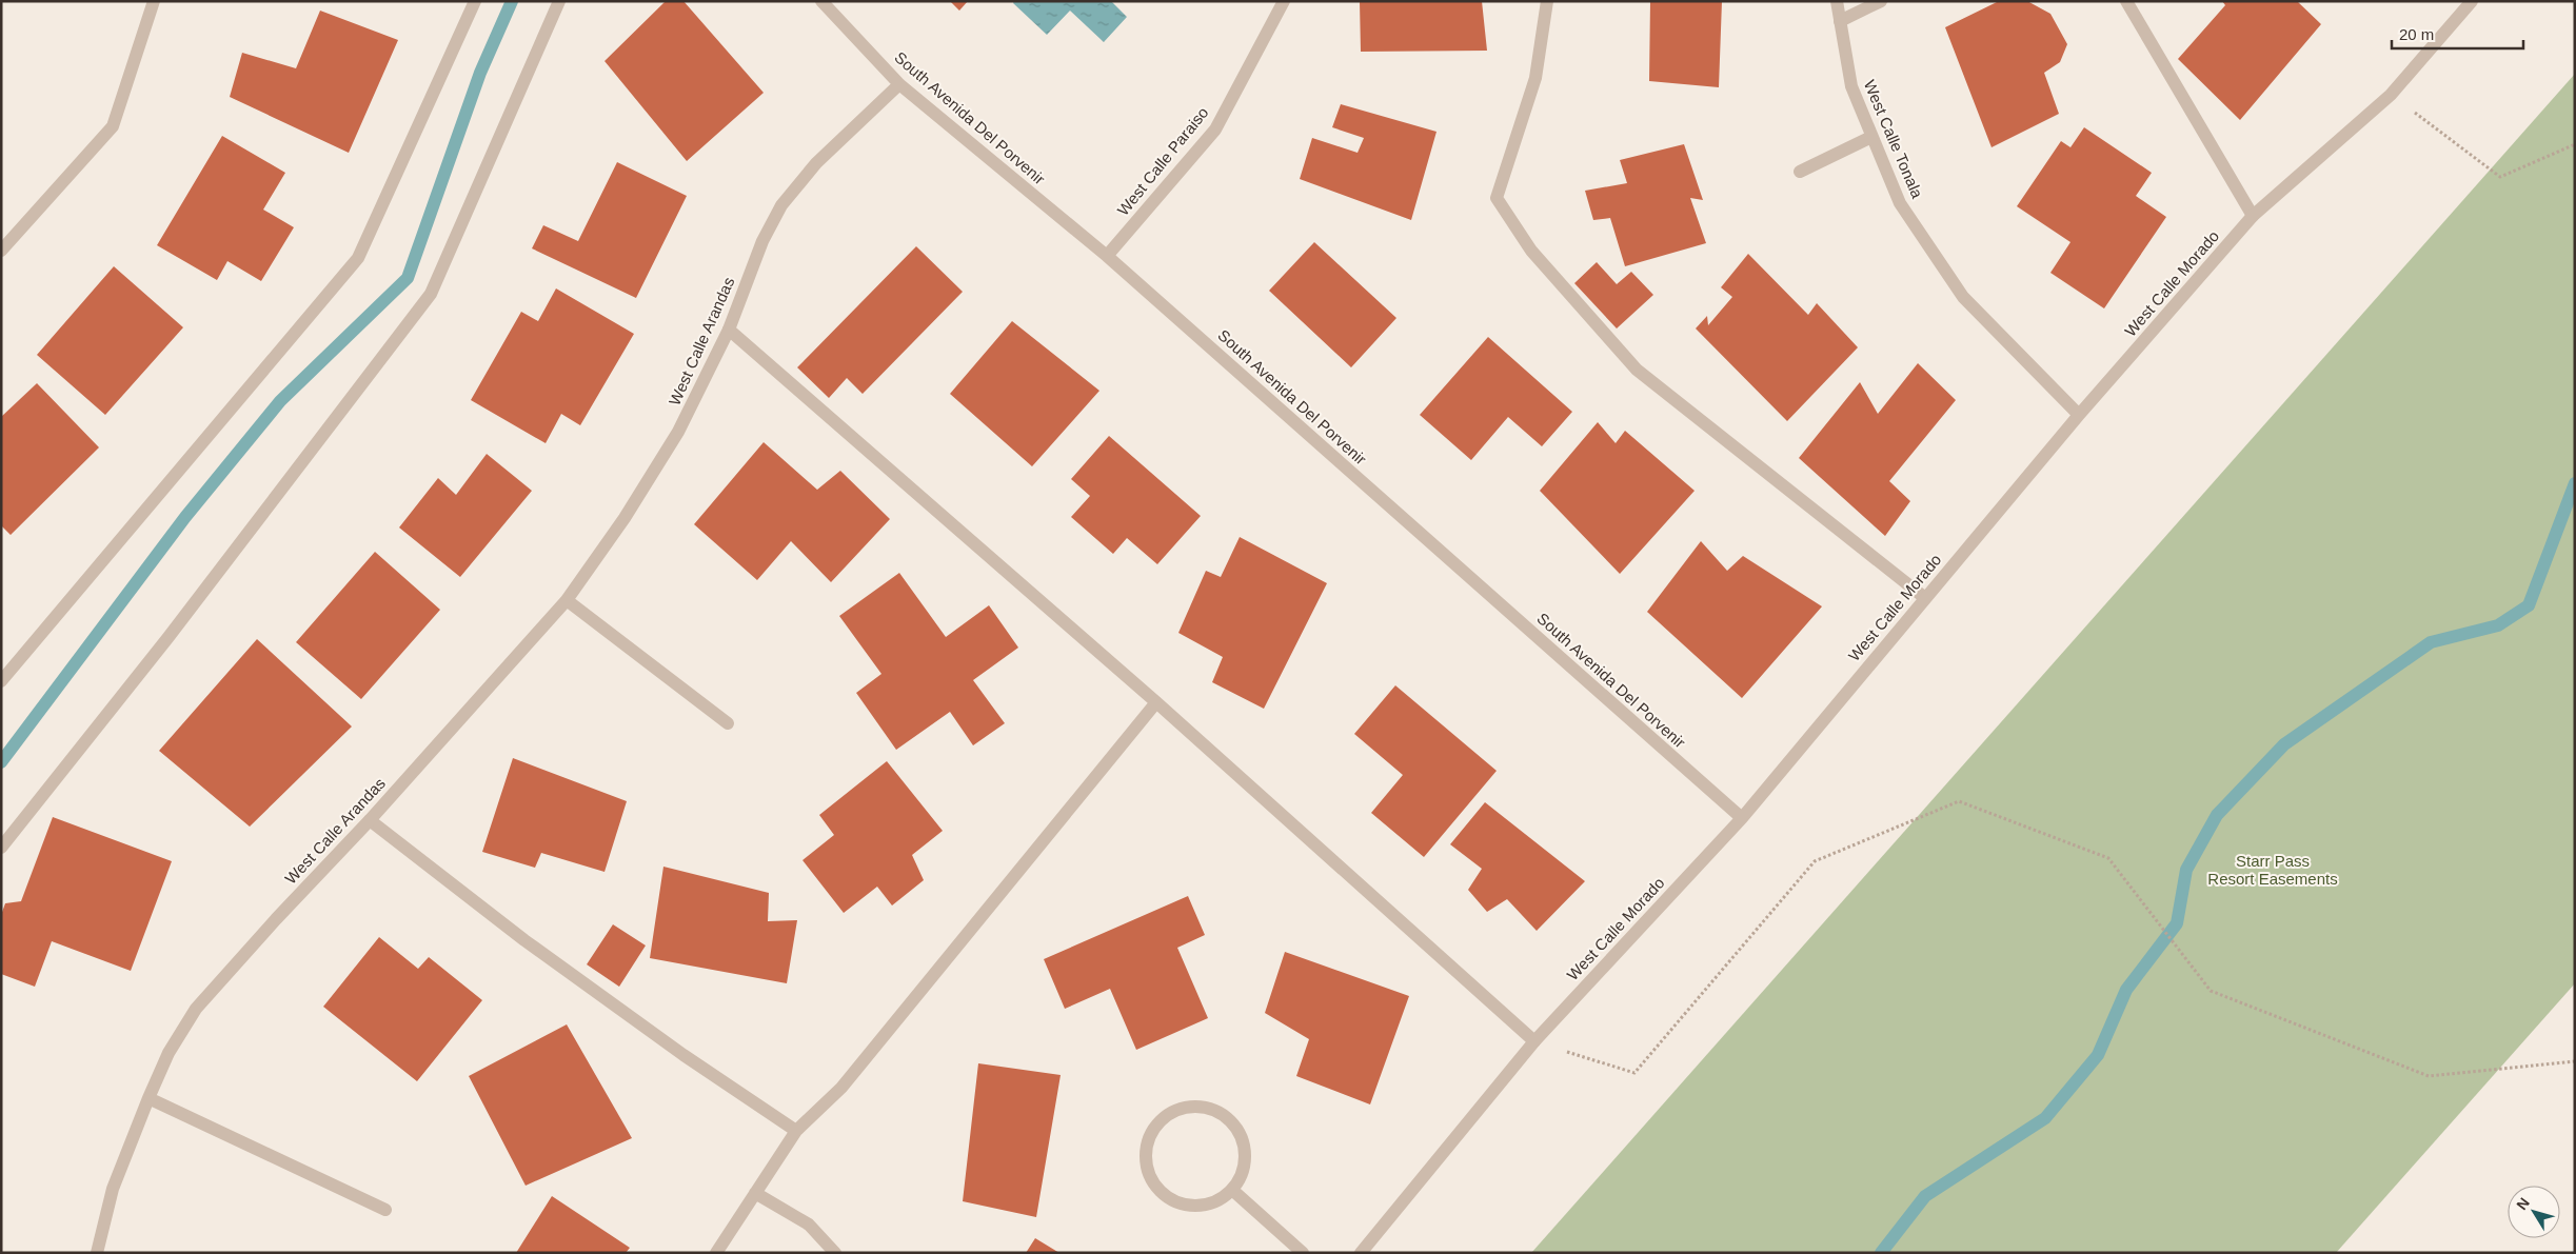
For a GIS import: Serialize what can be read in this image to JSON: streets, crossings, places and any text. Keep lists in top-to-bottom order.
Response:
{
  "streets": {
    "street": [
      "South Avenida Del Porvenir",
      "West Calle Tonala",
      "West Calle Paraiso",
      "West Calle Morado",
      "West Calle Arandas"
    ]
  },
  "crossings": [
    ["South Avenida Del Porvenir", "West Calle Paraiso"],
    ["South Avenida Del Porvenir", "West Calle Morado"],
    ["South Avenida Del Porvenir", "West Calle Arandas"],
    ["West Calle Tonala", "West Calle Morado"]
  ],
  "parks": ["Starr Pass Resort Easements"],
  "scale_bar": "20 m",
  "north": "top left"
}
